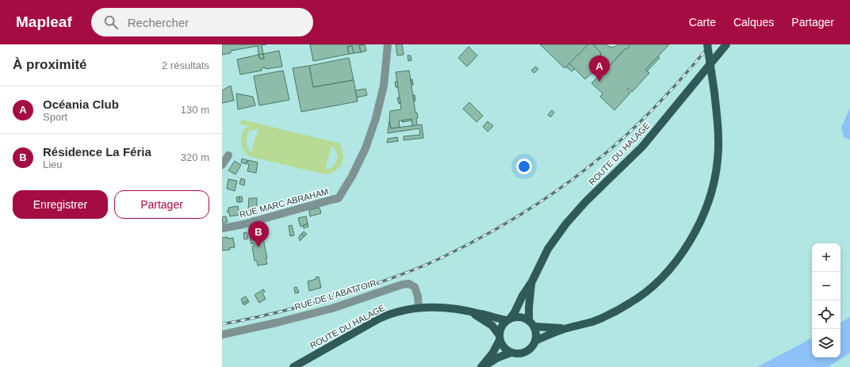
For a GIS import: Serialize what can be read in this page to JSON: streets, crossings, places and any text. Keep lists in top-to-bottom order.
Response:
{
  "streets": {
    "main road": ["ROUTE DU HALAGE"],
    "street": ["RUE MARC ABRAHAM", "RUE DE L'ABATTOIR"]
  },
  "crossings": [
    ["ROUTE DU HALAGE", "RUE DE L'ABATTOIR"]
  ],
  "page": {
    "header": "Mapleaf",
    "search": "Rechercher",
    "nav": ["Carte", "Calques", "Partager"],
    "heading": ["À proximité", "2 résultats"],
    "pins": ["A", "B"],
    "list": [
      {
        "mark": "A",
        "name": "Océania Club",
        "note": "Sport",
        "value": "130 m"
      },
      {
        "mark": "B",
        "name": "Résidence La Féria",
        "note": "Lieu",
        "value": "320 m"
      }
    ],
    "buttons": ["Enregistrer", "Partager"],
    "map_buttons": ["+", "−"]
  }
}
